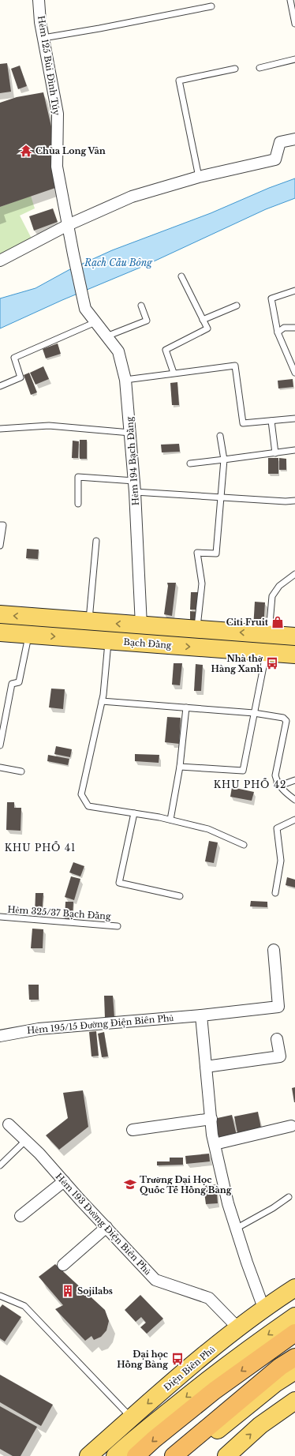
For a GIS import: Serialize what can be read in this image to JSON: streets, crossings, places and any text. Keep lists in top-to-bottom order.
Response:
{
  "streets": {
    "main road": ["Bạch Đằng", "Điện Biên Phủ"],
    "street": [
      "Hẻm 125 Bùi Đình Túy",
      "Hẻm 194 Bạch Đằng",
      "Hẻm 195/15 Đường Điện Biên Phủ",
      "Hẻm 193 Đường Điện Biên Phủ"
    ],
    "lane": ["Hẻm 325/37 Bạch Đằng"]
  },
  "crossings": [
    ["Hẻm 125 Bùi Đình Túy", "Hẻm 194 Bạch Đằng"],
    ["Hẻm 194 Bạch Đằng", "Bạch Đằng"],
    ["Hẻm 193 Đường Điện Biên Phủ", "Điện Biên Phủ"]
  ],
  "districts": ["KHU PHỐ 42", "KHU PHỐ 41"],
  "water": ["Rạch Cầu Bông"],
  "places": {
    "temple": ["Chùa Long Vân"],
    "shop": ["Citi Fruit"],
    "bus stop": ["Nhà thờ Hàng Xanh", "Đại học Hồng Bàng"],
    "school or university": ["Trường Đại Học Quốc Tế Hồng Bàng"],
    "building": ["Sojilabs"]
  }
}
